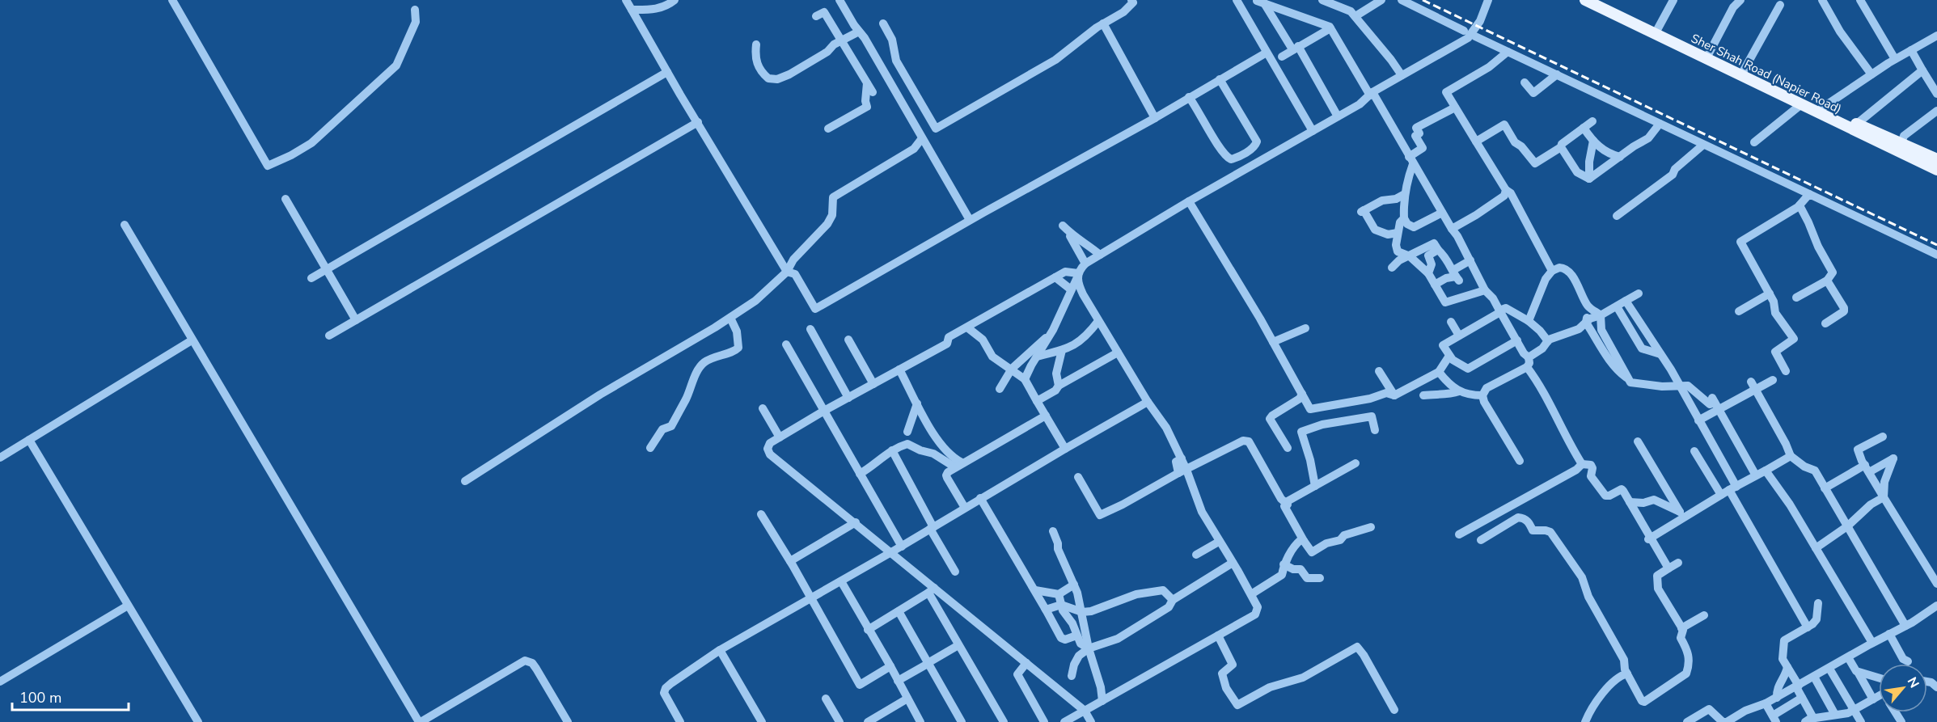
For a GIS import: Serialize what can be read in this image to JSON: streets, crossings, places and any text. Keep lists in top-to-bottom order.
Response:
{
  "streets": {
    "main road": ["Sher Shah Road (Napier Road)"]
  },
  "scale_bar": "100 m",
  "north": "top right"
}
